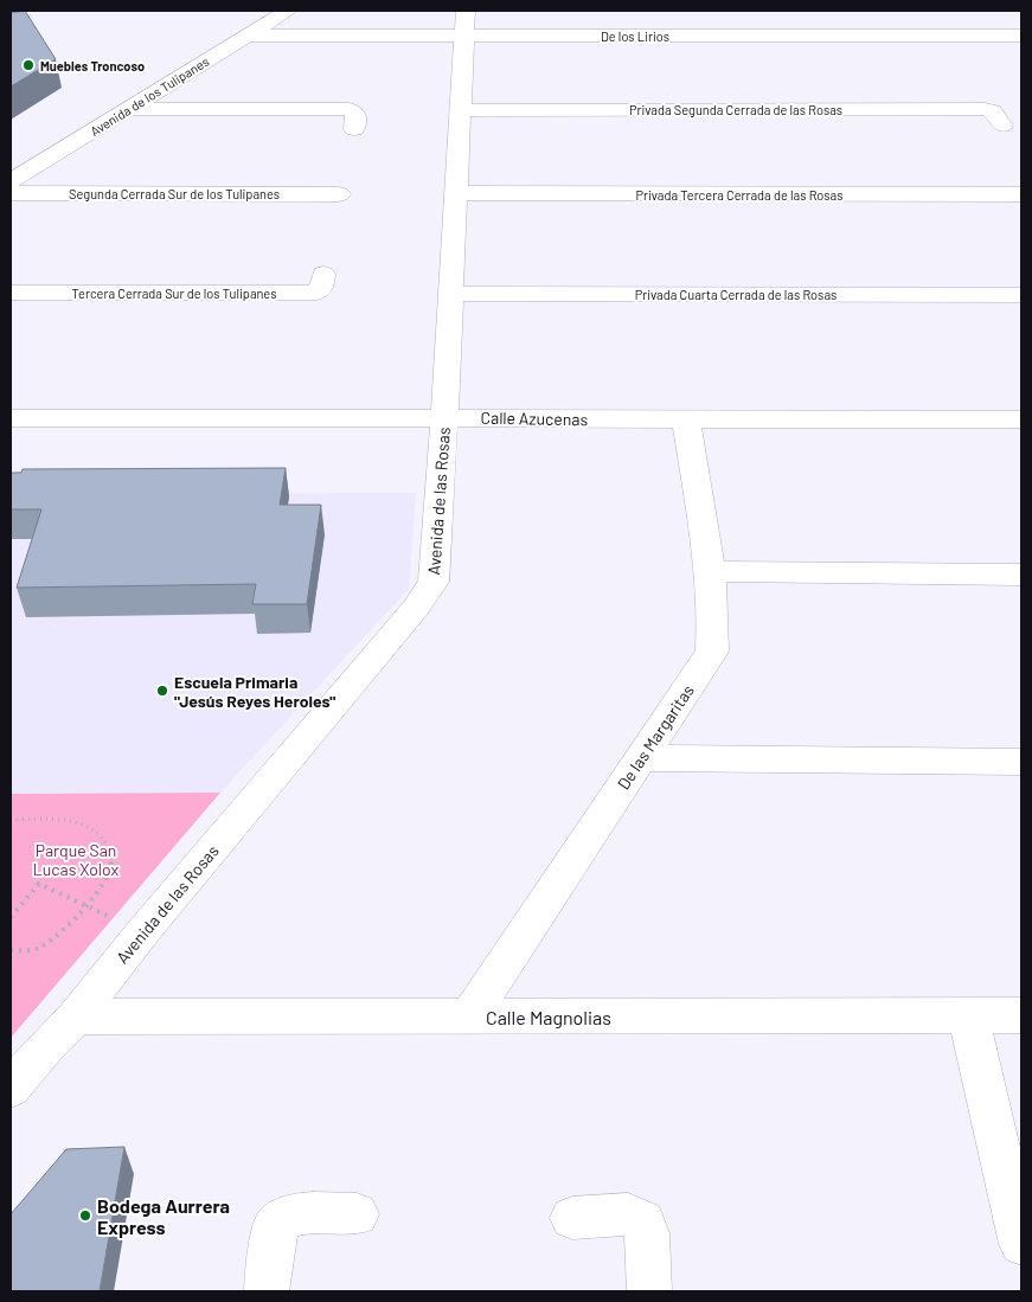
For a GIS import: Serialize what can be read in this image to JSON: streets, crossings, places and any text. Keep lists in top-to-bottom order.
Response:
{
  "streets": {
    "street": [
      "De los Lirios",
      "Avenida de los Tulipanes",
      "Privada Segunda Cerrada de las Rosas",
      "Segunda Cerrada Sur de los Tulipanes",
      "Privada Tercera Cerrada de las Rosas",
      "Tercera Cerrada Sur de los Tulipanes",
      "Privada Cuarta Cerrada de las Rosas",
      "Calle Azucenas",
      "Avenida de las Rosas",
      "De las Margaritas",
      "Calle Magnolias"
    ]
  },
  "crossings": [
    ["De los Lirios", "Avenida de los Tulipanes"],
    ["De los Lirios", "Avenida de las Rosas"],
    ["Privada Segunda Cerrada de las Rosas", "Avenida de las Rosas"],
    ["Privada Tercera Cerrada de las Rosas", "Avenida de las Rosas"],
    ["Privada Cuarta Cerrada de las Rosas", "Avenida de las Rosas"],
    ["Calle Azucenas", "Avenida de las Rosas"],
    ["Calle Azucenas", "De las Margaritas"],
    ["Avenida de las Rosas", "Calle Magnolias"],
    ["De las Margaritas", "Calle Magnolias"]
  ],
  "parks": ["Parque San Lucas Xolox"],
  "places": ["Muebles Troncoso", "Escuela Primaria \"Jesús Reyes Heroles\"", "Bodega Aurrera Express"]
}
